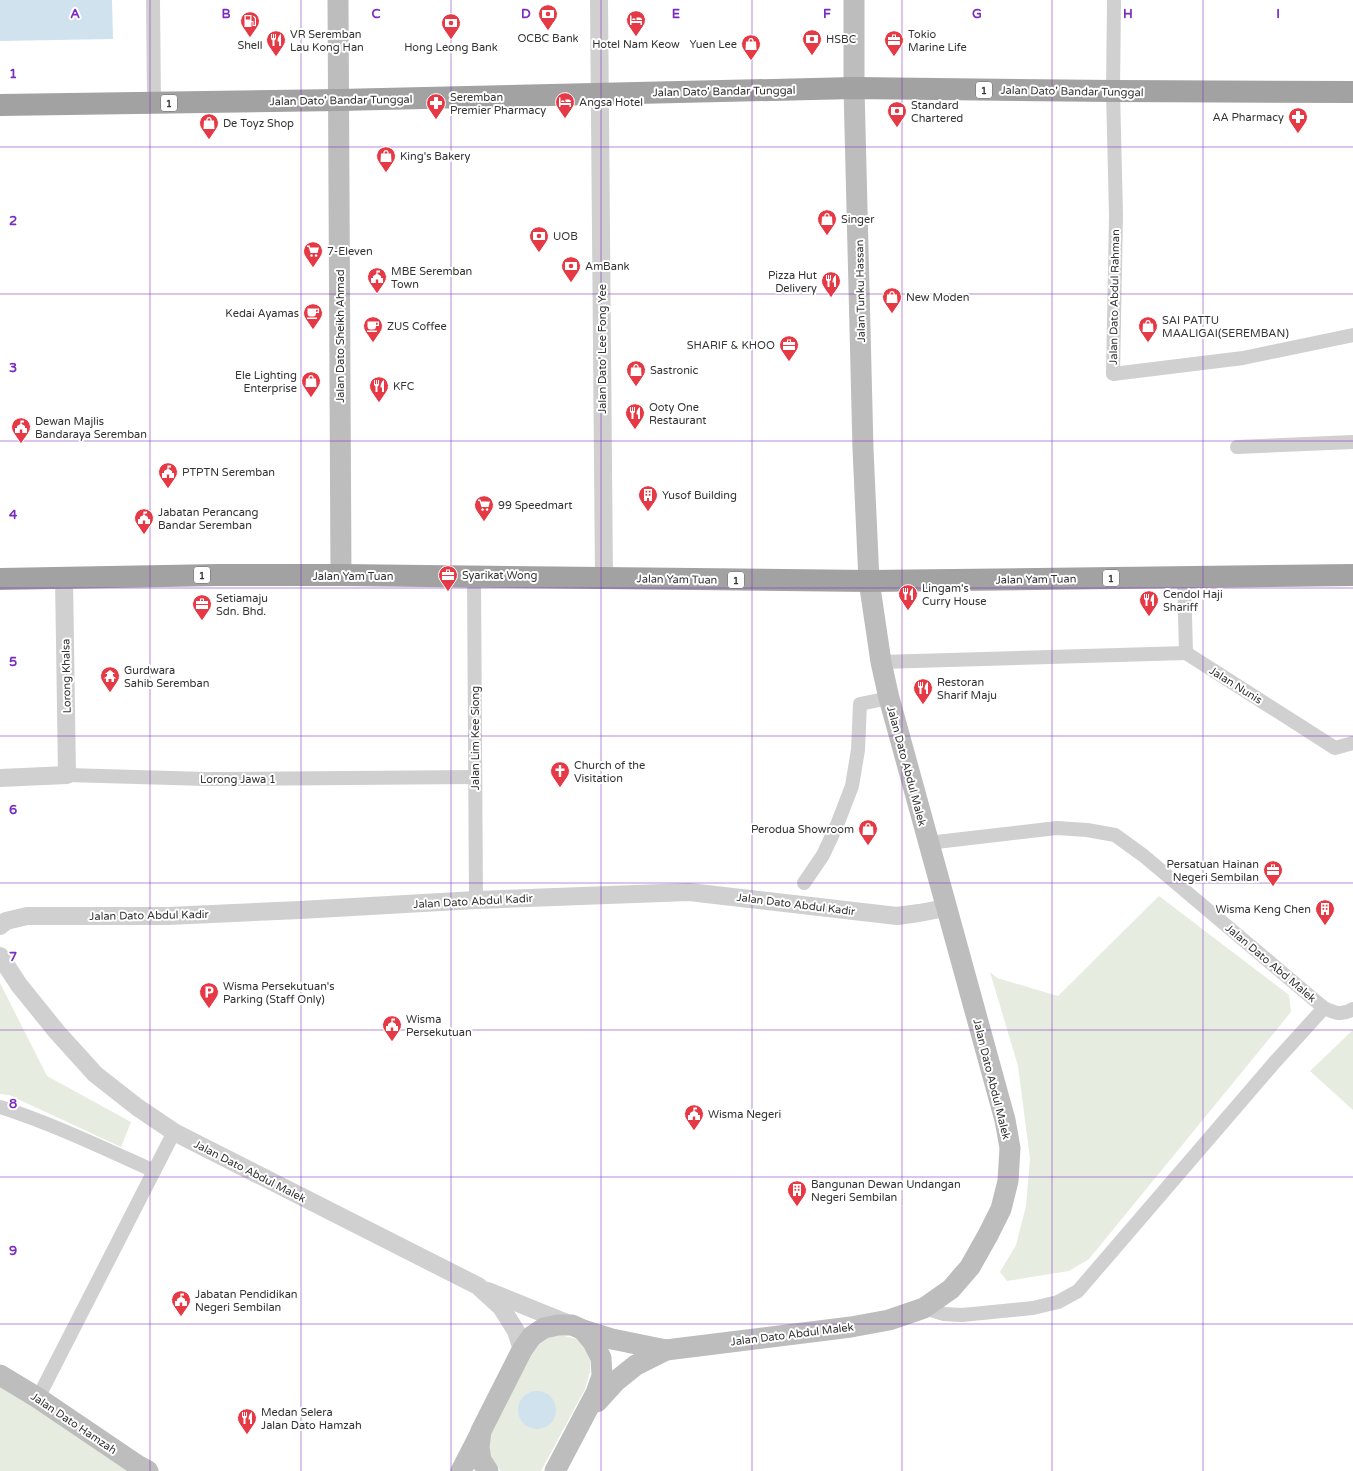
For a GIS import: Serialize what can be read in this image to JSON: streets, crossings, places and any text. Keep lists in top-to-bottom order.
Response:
{
  "streets": {
    "highway": ["1", "Jalan Dato' Bandar Tunggal", "Jalan Yam Tuan"],
    "main road": [
      "Jalan Tunku Hassan",
      "Jalan Dato Sheikh Ahmad",
      "Jalan Dato Abdul Malek",
      "Jalan Dato Hamzah"
    ],
    "street": [
      "Jalan Dato Abdul Rahman",
      "Jalan Dato' Lee Fong Yee",
      "Lorong Khalsa",
      "Jalan Nunis",
      "Jalan Lim Kee Siong",
      "Lorong Jawa 1",
      "Jalan Dato Abdul Kadir",
      "Jalan Dato Abd Malek"
    ]
  },
  "crossings": [
    ["Jalan Dato' Bandar Tunggal", "Jalan Tunku Hassan"],
    ["Jalan Dato' Bandar Tunggal", "Jalan Dato Abdul Rahman"],
    ["Jalan Dato' Bandar Tunggal", "Jalan Dato Sheikh Ahmad"],
    ["Jalan Dato' Bandar Tunggal", "Jalan Dato' Lee Fong Yee"],
    ["Jalan Tunku Hassan", "Jalan Yam Tuan"],
    ["Jalan Tunku Hassan", "Jalan Dato Abdul Malek"],
    ["Jalan Dato Sheikh Ahmad", "Jalan Yam Tuan"],
    ["Jalan Dato' Lee Fong Yee", "Jalan Yam Tuan"],
    ["Jalan Yam Tuan", "Lorong Khalsa"],
    ["Jalan Yam Tuan", "Jalan Lim Kee Siong"],
    ["Jalan Yam Tuan", "Jalan Dato Abdul Malek"],
    ["Lorong Khalsa", "Lorong Jawa 1"],
    ["Jalan Lim Kee Siong", "Lorong Jawa 1"],
    ["Jalan Lim Kee Siong", "Jalan Dato Abdul Kadir"],
    ["Jalan Dato Abdul Malek", "Jalan Dato Abdul Kadir"],
    ["Jalan Dato Abdul Malek", "Jalan Dato Abd Malek"]
  ],
  "places": {
    "bank": [
      "OCBC Bank",
      "Hong Leong Bank",
      "HSBC",
      "Standard Chartered",
      "UOB",
      "AmBank"
    ],
    "hotel": ["Hotel Nam Keow", "Angsa Hotel"],
    "fuel station": ["Shell"],
    "restaurant": [
      "VR Seremban Lau Kong Han",
      "Pizza Hut Delivery",
      "KFC",
      "Ooty One Restaurant",
      "Lingam's Curry House",
      "Cendol Haji Shariff",
      "Restoran Sharif Maju",
      "Medan Selera Jalan Dato Hamzah"
    ],
    "office": [
      "Tokio Marine Life",
      "SHARIF & KHOO",
      "Syarikat Wong",
      "Setiamaju Sdn. Bhd.",
      "Persatuan Hainan Negeri Sembilan"
    ],
    "shop": [
      "Yuen Lee",
      "De Toyz Shop",
      "King's Bakery",
      "Singer",
      "New Moden",
      "SAI PATTU MAALIGAI(SEREMBAN)",
      "Sastronic",
      "Ele Lighting Enterprise",
      "Perodua Showroom"
    ],
    "pharmacy": ["Seremban Premier Pharmacy", "AA Pharmacy"],
    "supermarket": ["7-Eleven", "99 Speedmart"],
    "public building": [
      "MBE Seremban Town",
      "Dewan Majlis Bandaraya Seremban",
      "PTPTN Seremban",
      "Jabatan Perancang Bandar Seremban",
      "Wisma Persekutuan",
      "Wisma Negeri",
      "Jabatan Pendidikan Negeri Sembilan"
    ],
    "cafe": ["Kedai Ayamas", "ZUS Coffee"],
    "building": ["Yusof Building", "Wisma Keng Chen", "Bangunan Dewan Undangan Negeri Sembilan"],
    "temple": ["Gurdwara Sahib Seremban"],
    "church": ["Church of the Visitation"],
    "parking": ["Wisma Persekutuan's Parking (Staff Only)"]
  },
  "grid": {
    "columns": [
      "A",
      "B",
      "C",
      "D",
      "E",
      "F",
      "G",
      "H",
      "I"
    ],
    "rows": [
      "1",
      "2",
      "3",
      "4",
      "5",
      "6",
      "7",
      "8",
      "9"
    ]
  }
}
